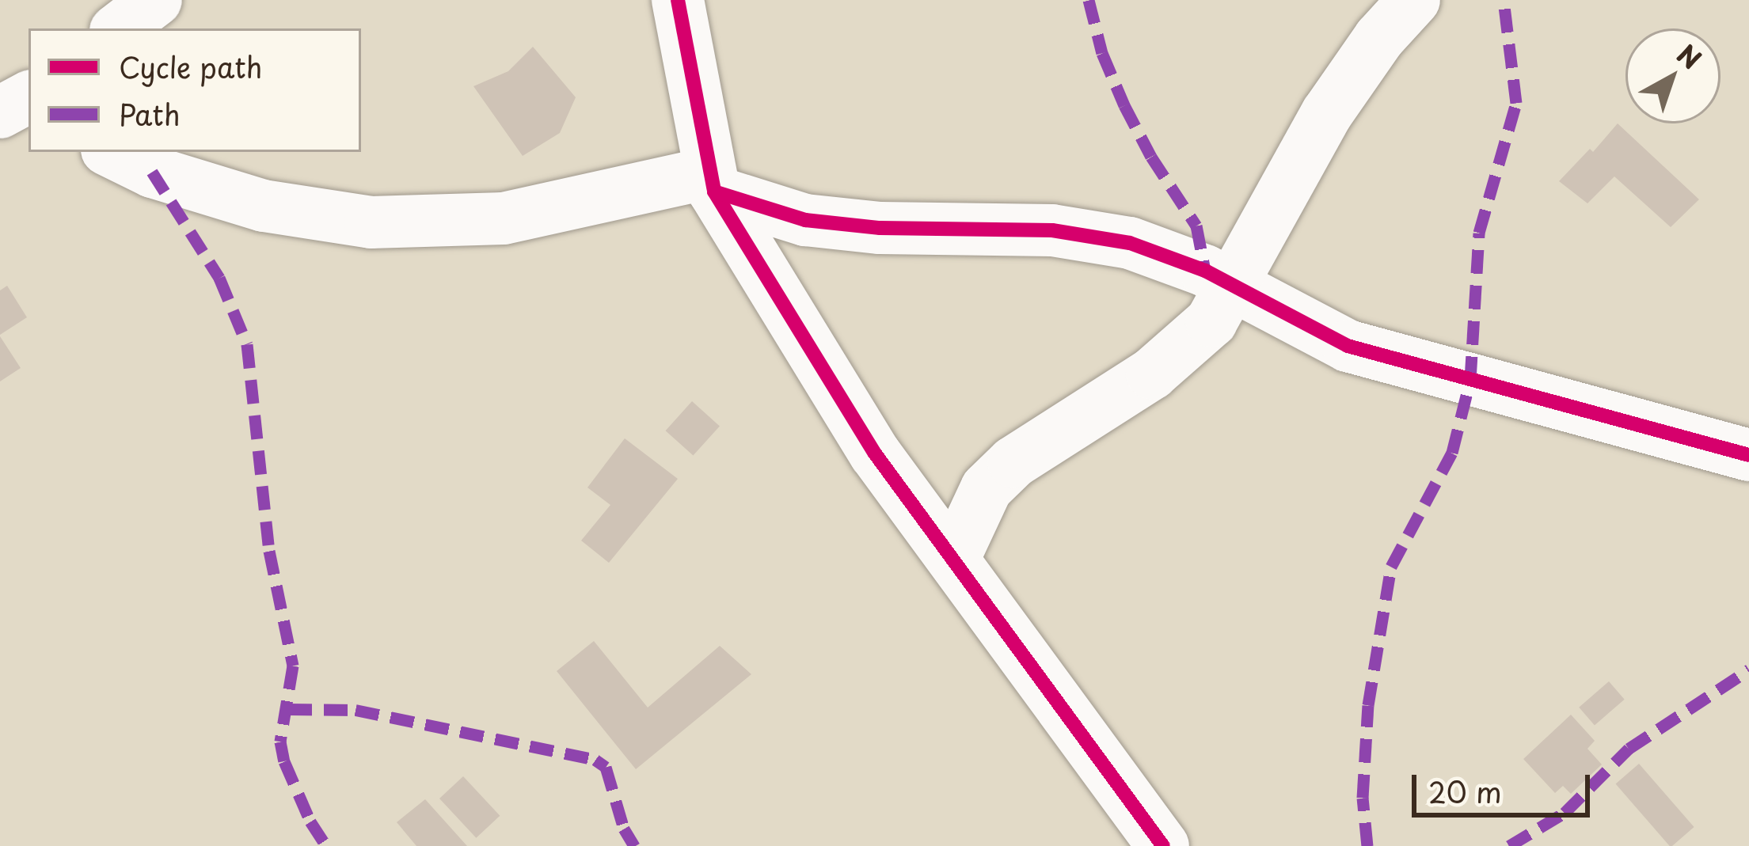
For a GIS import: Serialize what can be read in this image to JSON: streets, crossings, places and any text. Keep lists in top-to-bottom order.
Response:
{
  "legend": ["Cycle path", "Path"],
  "scale_bar": "20 m",
  "north": "top right"
}
